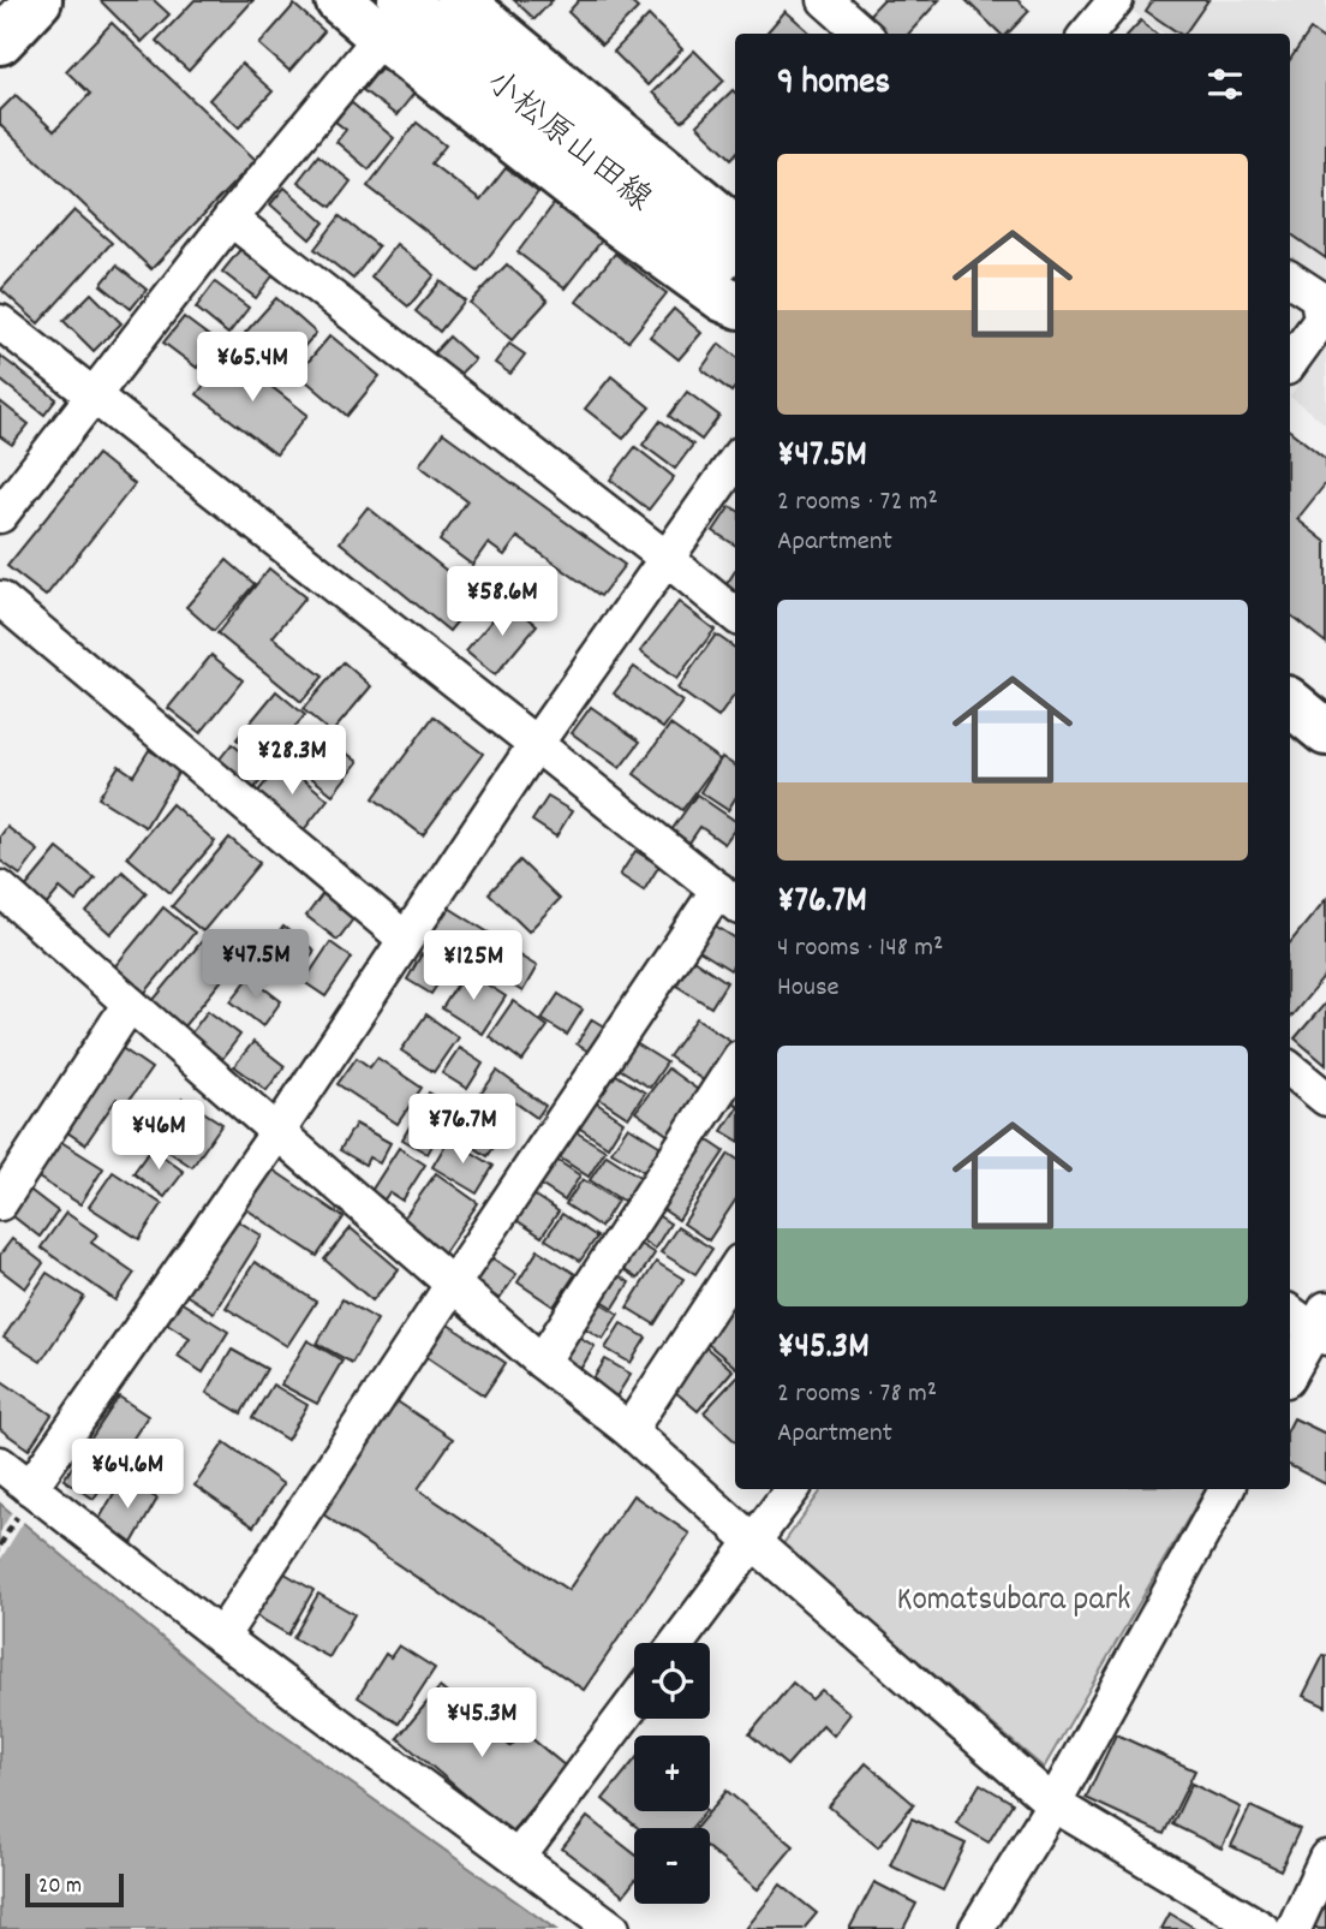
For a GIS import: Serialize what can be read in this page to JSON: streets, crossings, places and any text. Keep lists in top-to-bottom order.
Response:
{
  "streets": {
    "main road": ["小松原山田線"]
  },
  "parks": ["Komatsubara park"],
  "scale_bar": "20 m",
  "page": {
    "heading": "9 homes",
    "list": [
      {
        "name": "¥47.5M",
        "note": "2 rooms · 72 m² · Apartment"
      },
      {
        "name": "¥76.7M",
        "note": "4 rooms · 148 m² · House"
      },
      {
        "name": "¥45.3M",
        "note": "2 rooms · 78 m² · Apartment"
      }
    ],
    "price": [
      "¥65.4M",
      "¥58.6M",
      "¥28.3M",
      "¥47.5M",
      "¥125M",
      "¥76.7M",
      "¥46M",
      "¥64.6M",
      "¥45.3M"
    ],
    "map_buttons": ["+", "−"],
    "scale": "20 m"
  }
}
